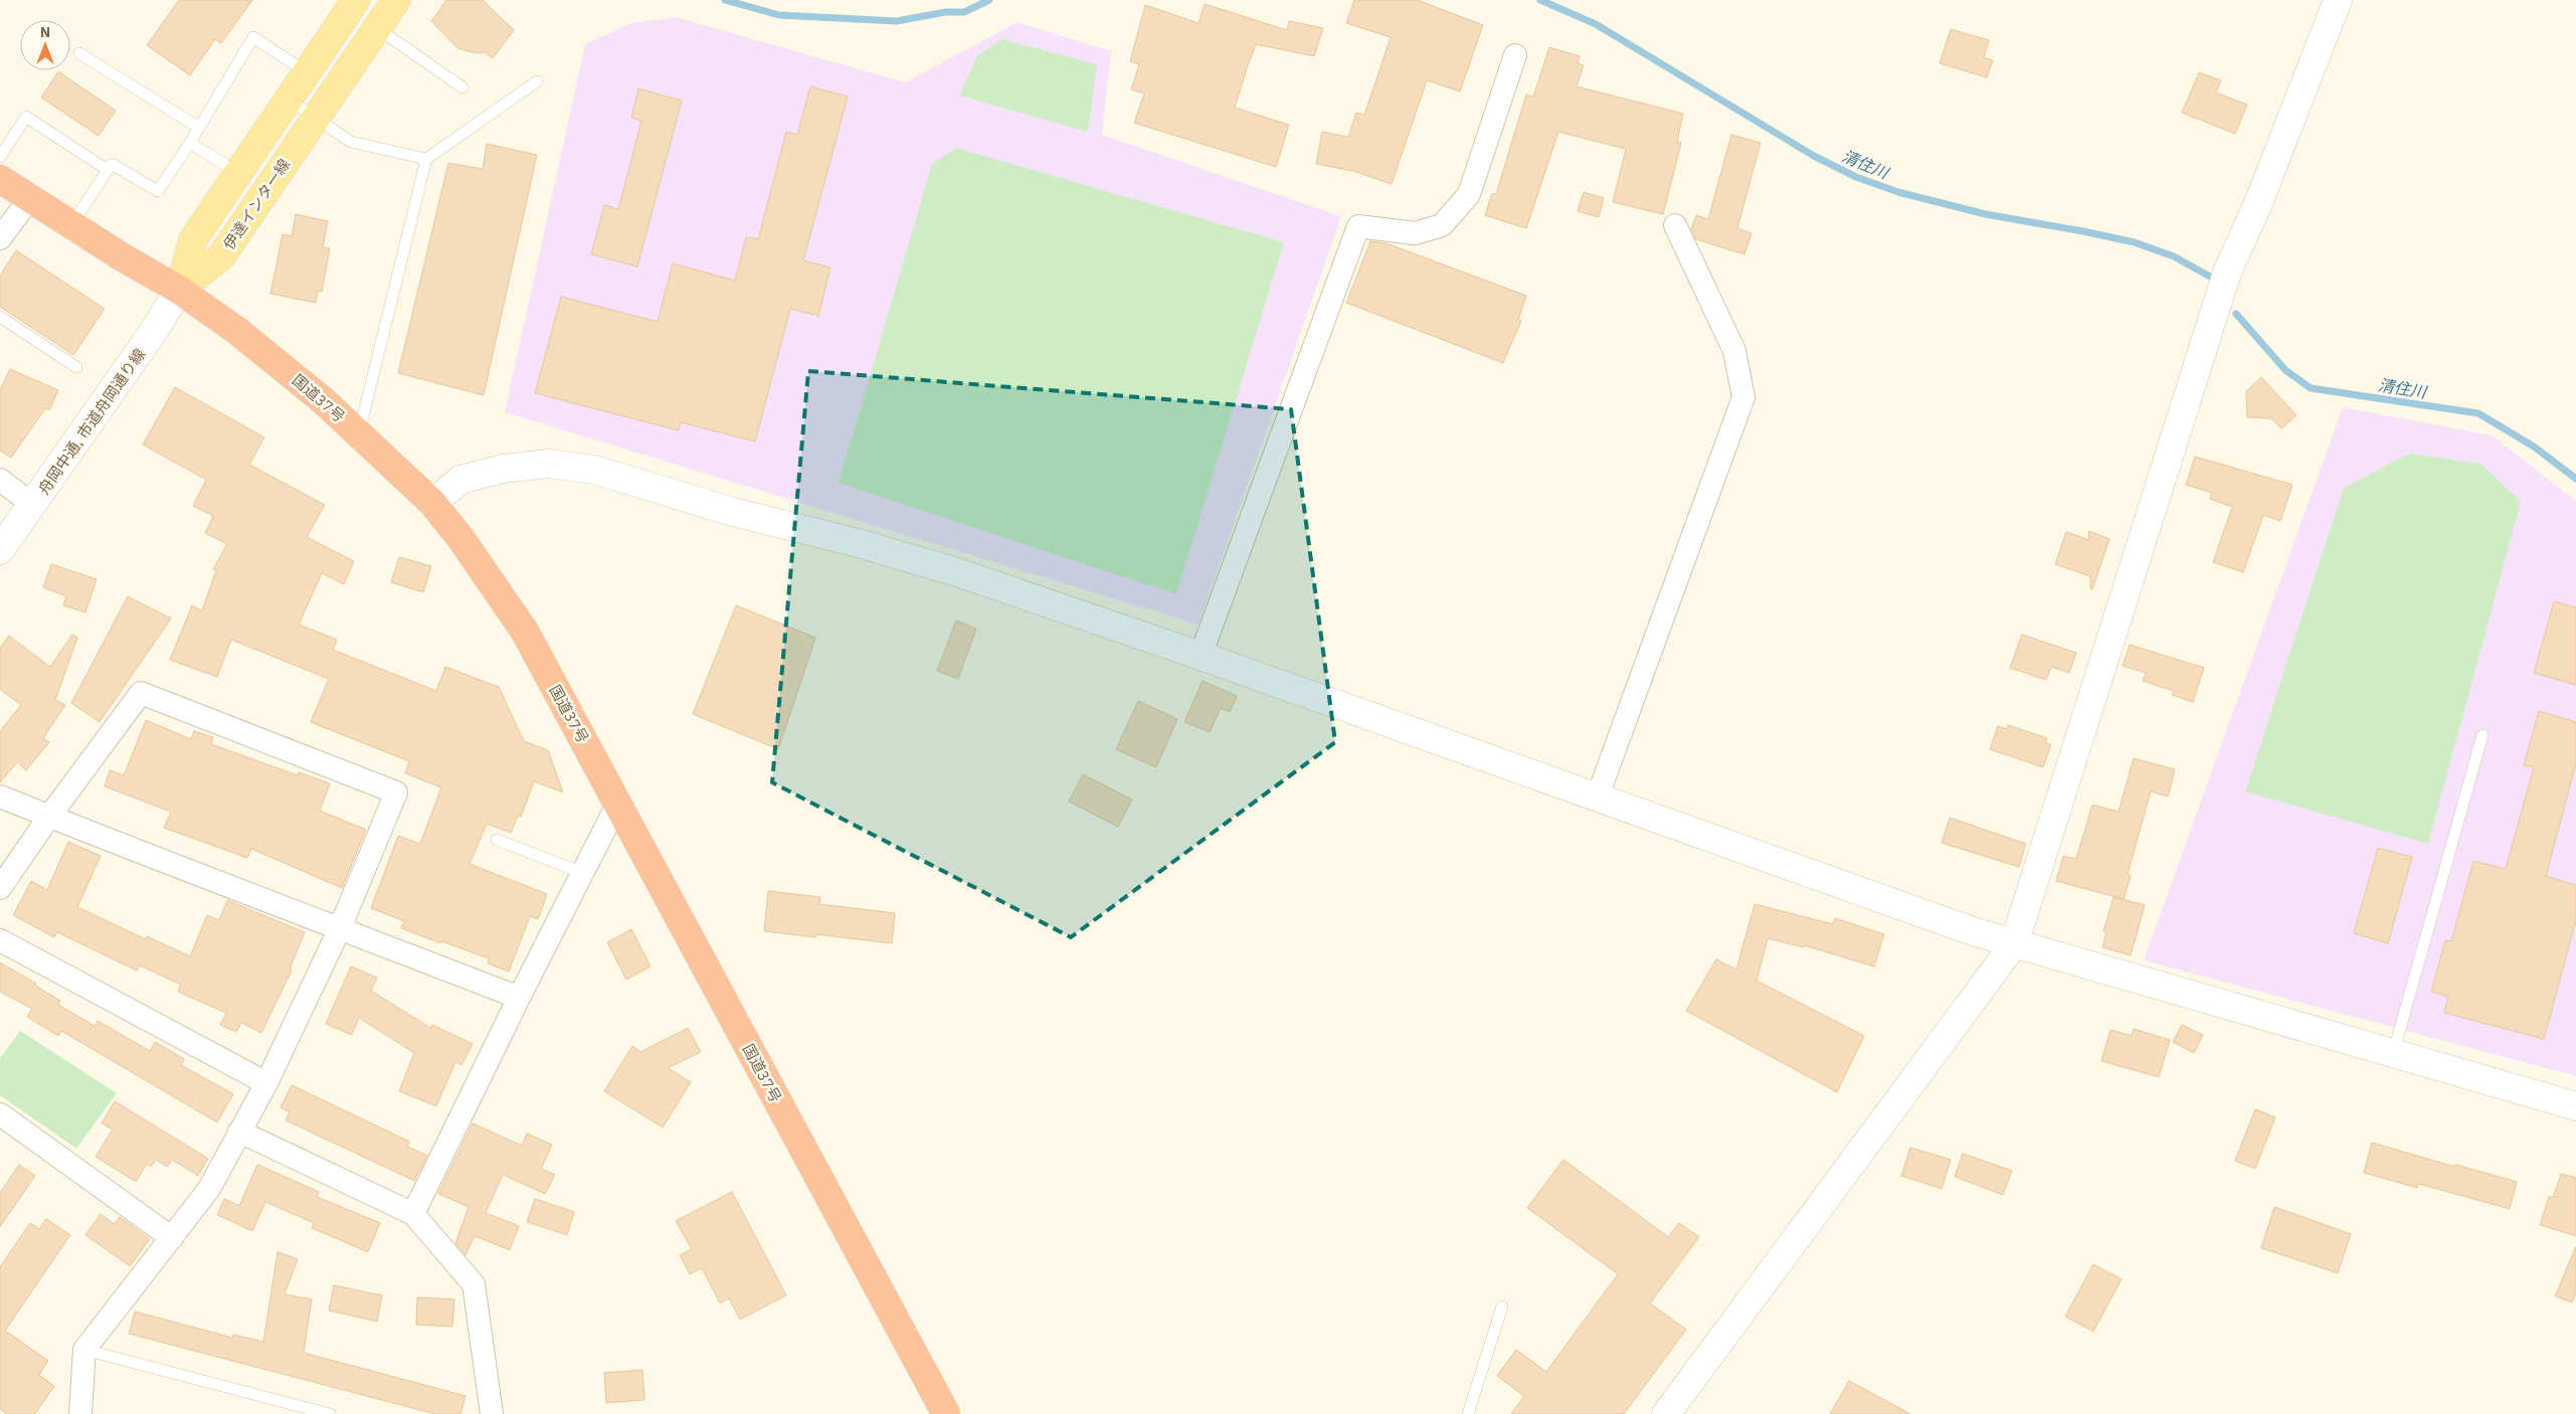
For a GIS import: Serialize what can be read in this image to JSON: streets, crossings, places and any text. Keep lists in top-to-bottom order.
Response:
{
  "streets": {
    "highway": ["国道37号"],
    "main road": ["伊達インター線"],
    "street": ["舟岡中通, 市道舟岡通り線"]
  },
  "crossings": [
    ["伊達インター線", "国道37号"],
    ["伊達インター線", "舟岡中通, 市道舟岡通り線"],
    ["国道37号", "舟岡中通, 市道舟岡通り線"]
  ],
  "water": ["清住川"],
  "north": "top"
}
